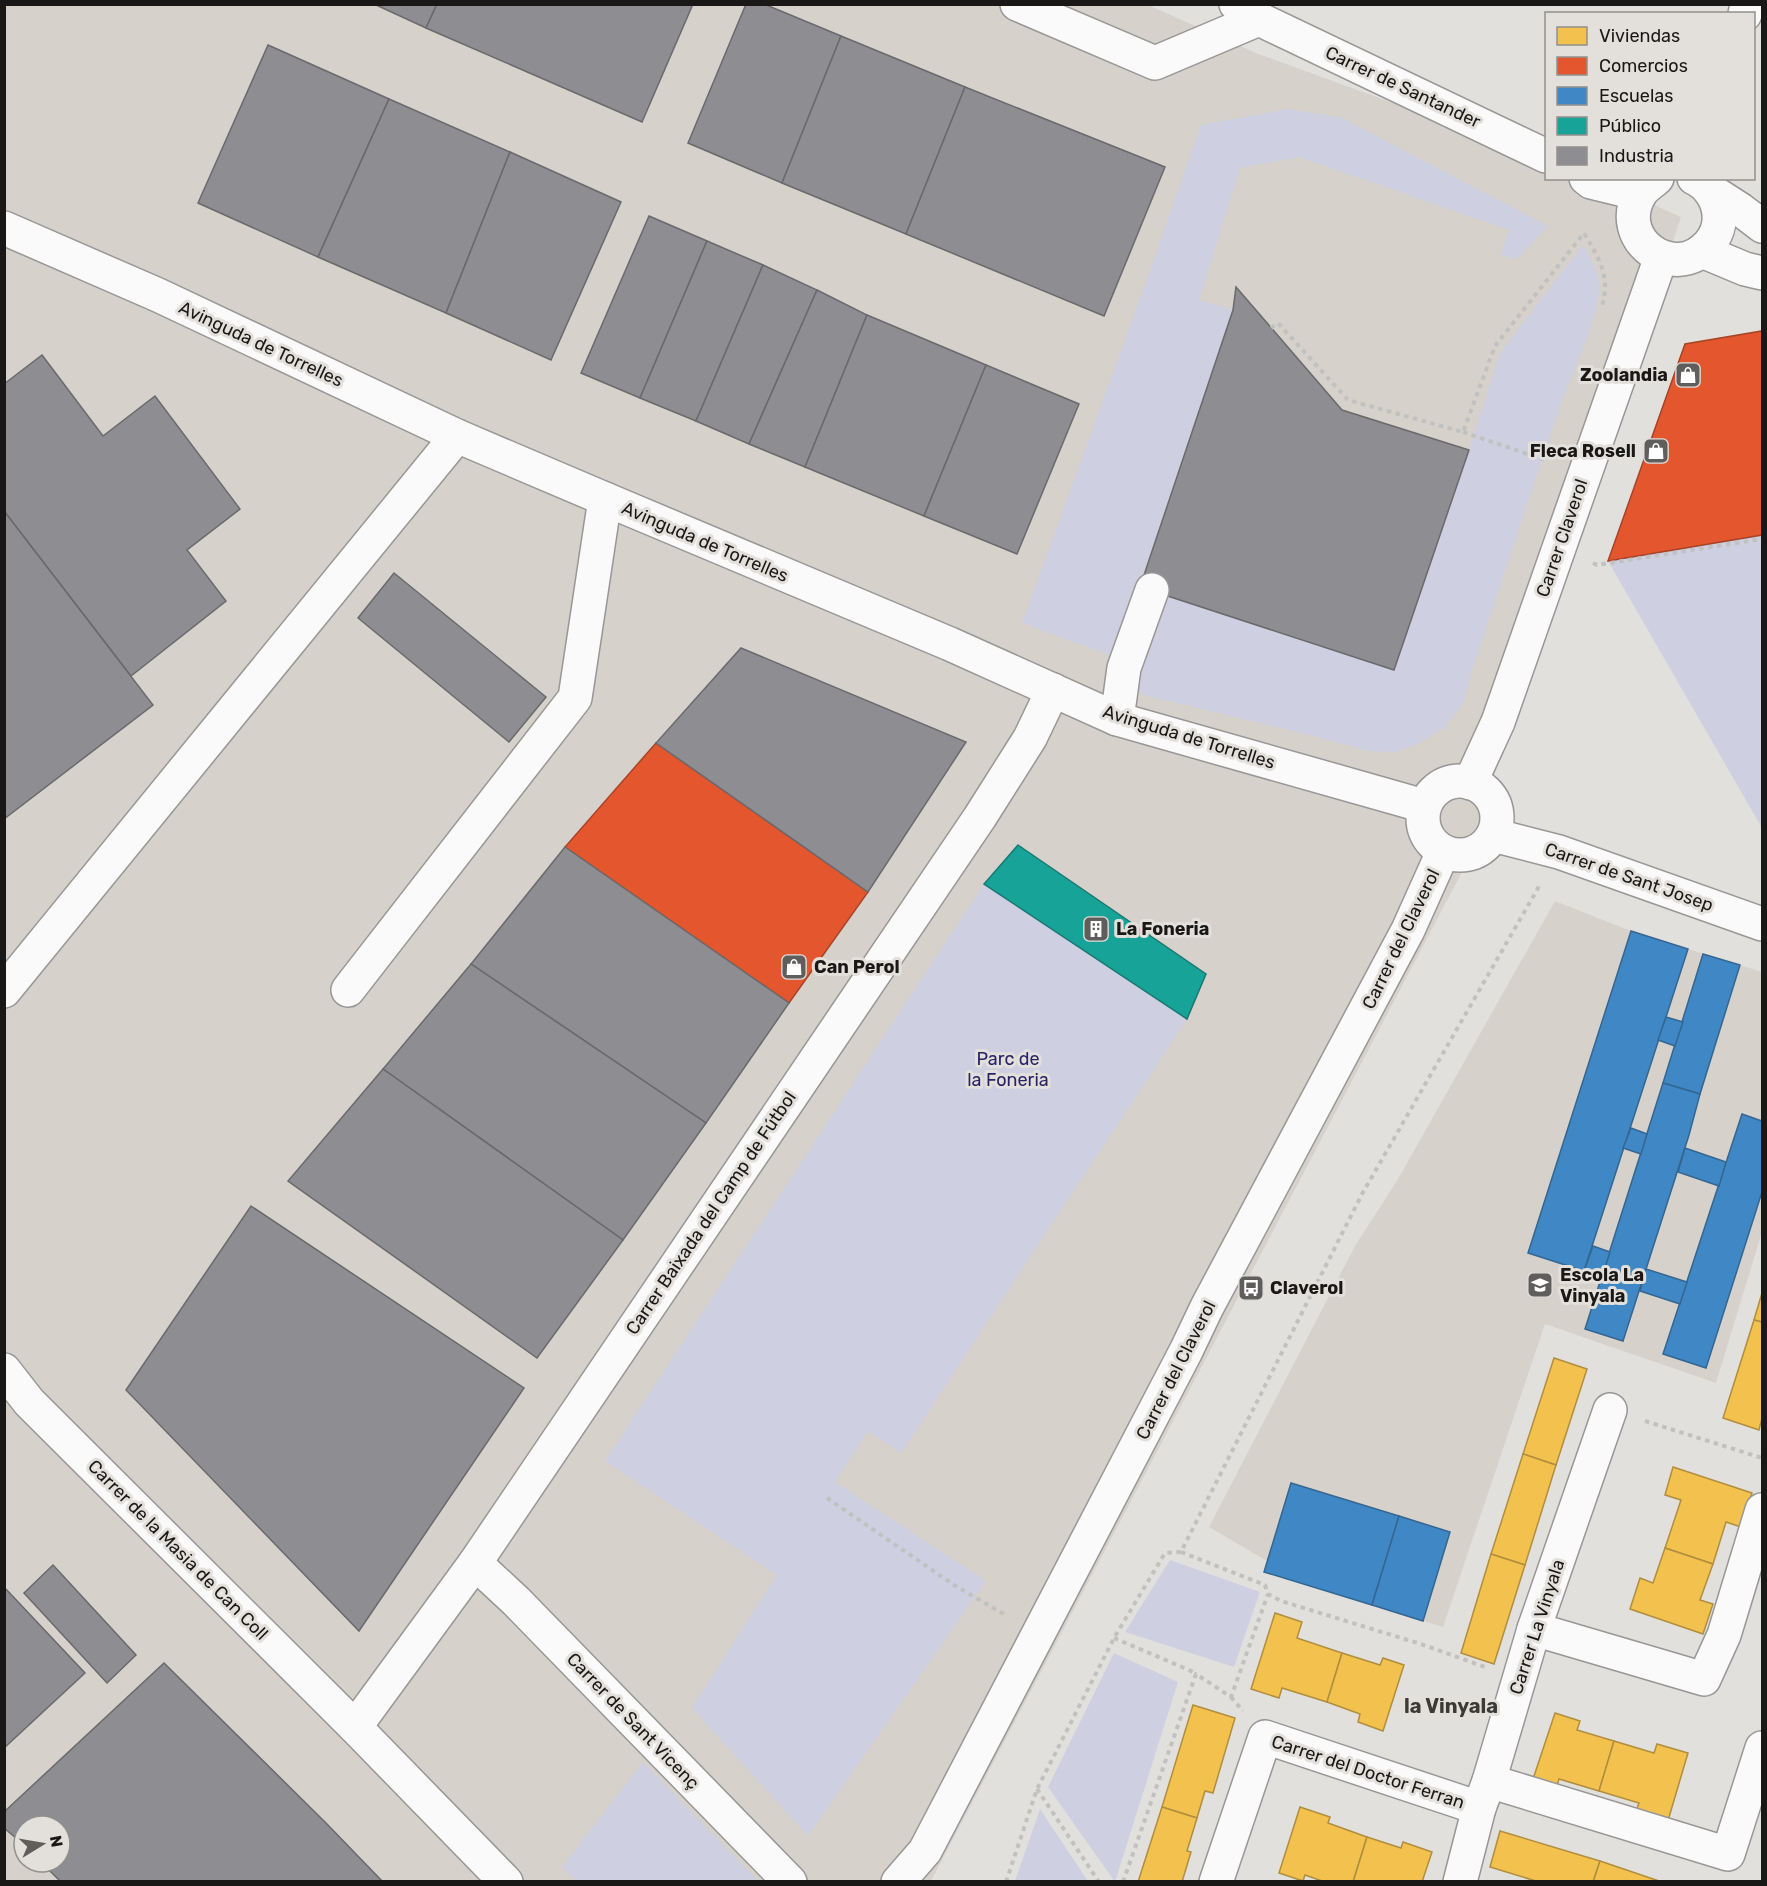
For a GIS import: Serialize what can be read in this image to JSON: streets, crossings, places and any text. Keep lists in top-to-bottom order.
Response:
{
  "streets": {
    "street": [
      "Carrer de Santander",
      "Avinguda de Torrelles",
      "Carrer Claverol",
      "Carrer de Sant Josep",
      "Carrer del Claverol",
      "Carrer Baixada del Camp de Fútbol",
      "Carrer de la Masia de Can Coll",
      "Carrer La Vinyala",
      "Carrer de Sant Vicenç",
      "Carrer del Doctor Ferran"
    ]
  },
  "crossings": [
    ["Avinguda de Torrelles", "Carrer Claverol"],
    ["Avinguda de Torrelles", "Carrer de Sant Josep"],
    ["Avinguda de Torrelles", "Carrer del Claverol"],
    ["Avinguda de Torrelles", "Carrer Baixada del Camp de Fútbol"],
    ["Carrer Claverol", "Carrer de Sant Josep"],
    ["Carrer Claverol", "Carrer del Claverol"],
    ["Carrer de Sant Josep", "Carrer del Claverol"],
    ["Carrer Baixada del Camp de Fútbol", "Carrer de la Masia de Can Coll"],
    ["Carrer Baixada del Camp de Fútbol", "Carrer de Sant Vicenç"],
    ["Carrer La Vinyala", "Carrer del Doctor Ferran"]
  ],
  "districts": ["la Vinyala"],
  "parks": ["Parc de la Foneria"],
  "places": {
    "shop": ["Zoolandia", "Fleca Rosell", "Can Perol"],
    "building": ["La Foneria"],
    "school or university": ["Escola La Vinyala"],
    "bus stop": ["Claverol"]
  },
  "legend": [
    "Viviendas",
    "Comercios",
    "Escuelas",
    "Público",
    "Industria"
  ],
  "north": "right"
}
